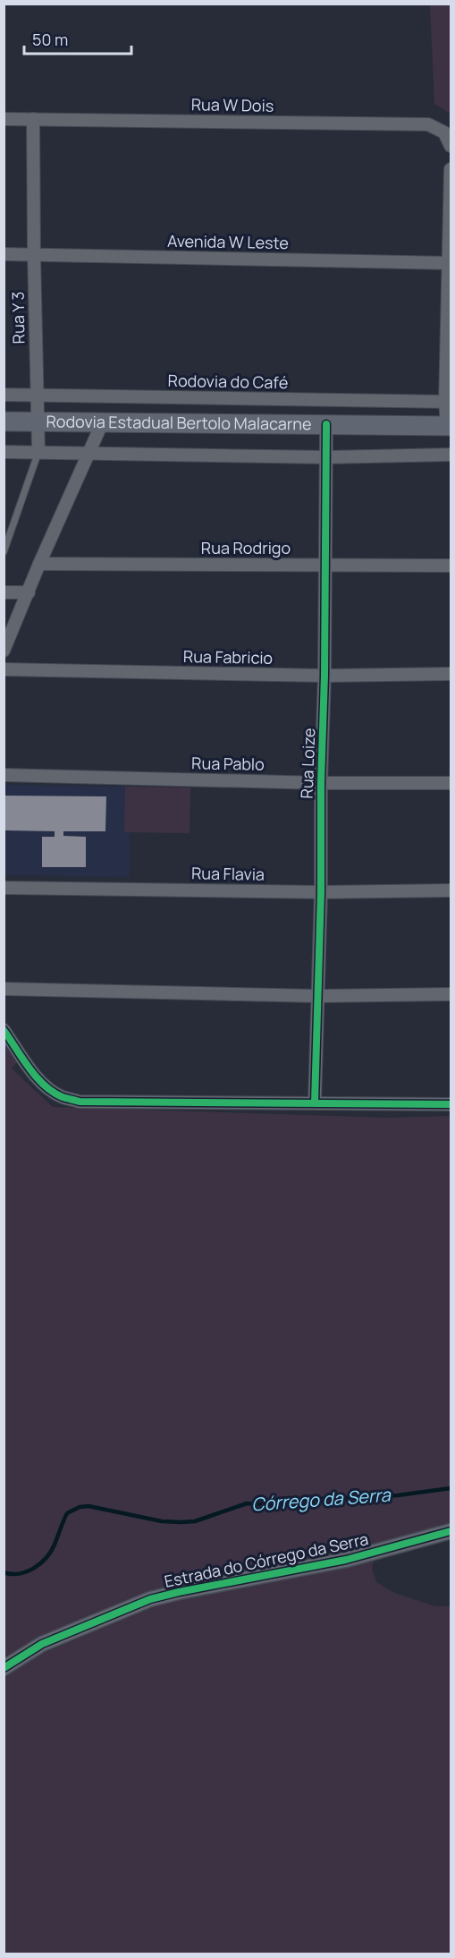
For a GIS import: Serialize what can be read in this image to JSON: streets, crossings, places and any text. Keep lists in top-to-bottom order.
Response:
{
  "streets": {
    "main road": ["Rodovia Estadual Bertolo Malacarne"],
    "street": [
      "Rua W Dois",
      "Avenida W Leste",
      "Rua Y 3",
      "Rodovia do Café",
      "Rua Rodrigo",
      "Rua Fabricio",
      "Rua Loize",
      "Rua Pablo",
      "Rua Flavia",
      "Estrada do Córrego da Serra"
    ]
  },
  "crossings": [
    ["Rua W Dois", "Rua Y 3"],
    ["Avenida W Leste", "Rua Y 3"],
    ["Rua Y 3", "Rodovia do Café"],
    ["Rua Y 3", "Rodovia Estadual Bertolo Malacarne"],
    ["Rodovia Estadual Bertolo Malacarne", "Rua Loize"],
    ["Rua Rodrigo", "Rua Loize"],
    ["Rua Fabricio", "Rua Loize"],
    ["Rua Loize", "Rua Pablo"],
    ["Rua Loize", "Rua Flavia"]
  ],
  "water": ["Córrego da Serra"],
  "scale_bar": "50 m"
}
